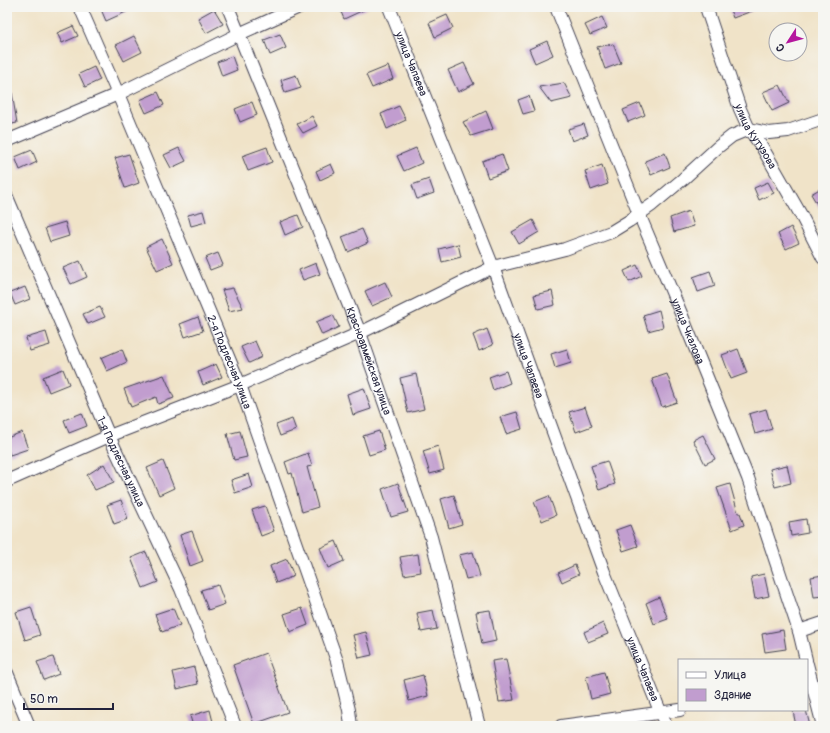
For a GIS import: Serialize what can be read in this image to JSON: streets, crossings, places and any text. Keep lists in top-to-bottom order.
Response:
{
  "streets": {
    "street": [
      "улица Чапаева",
      "улица Кутузова",
      "улица Чкалова",
      "Красноармейская улица",
      "2-я Подлесная улица",
      "1-я Подлесная улица"
    ]
  },
  "legend": ["Улица", "Здание"],
  "scale_bar": "50 m",
  "north": "bottom left"
}
